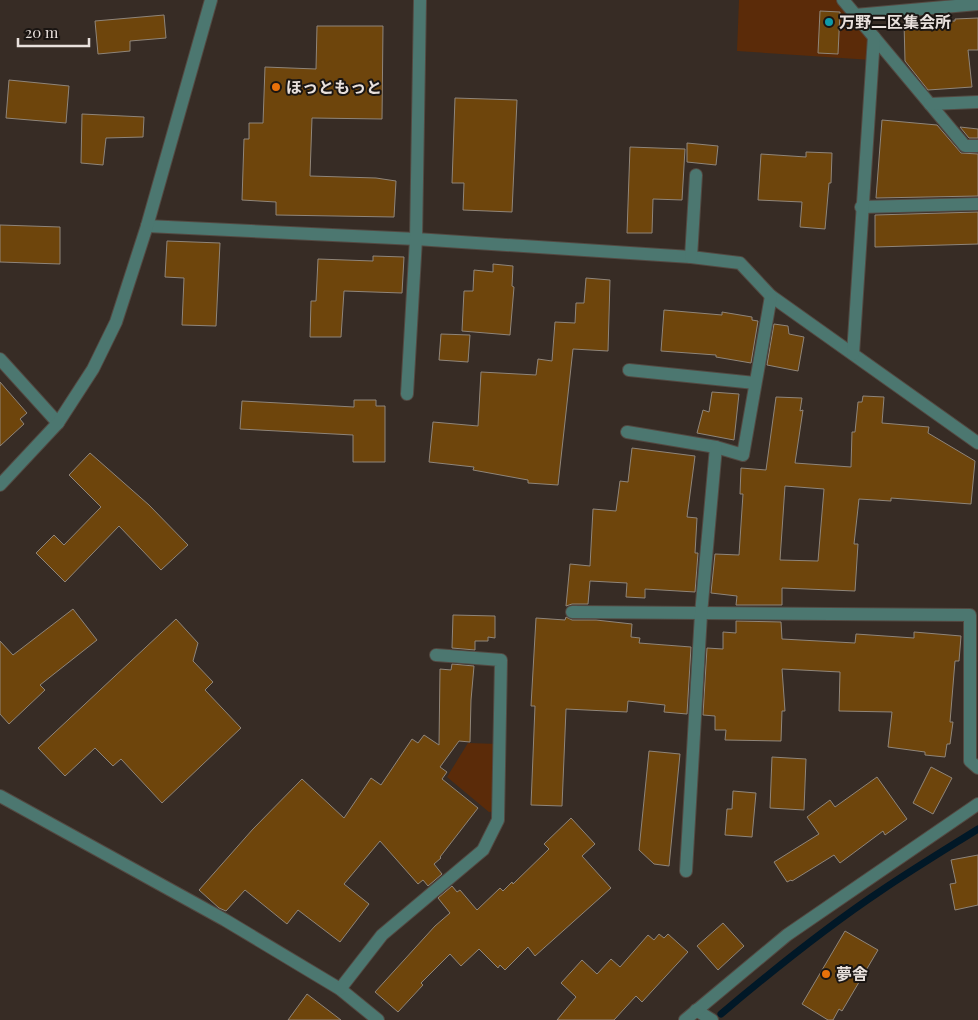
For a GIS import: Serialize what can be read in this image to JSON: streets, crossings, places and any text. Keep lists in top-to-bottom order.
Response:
{
  "places": ["万野二区集会所", "ほっともっと", "夢舎"],
  "scale_bar": "20 m"
}
